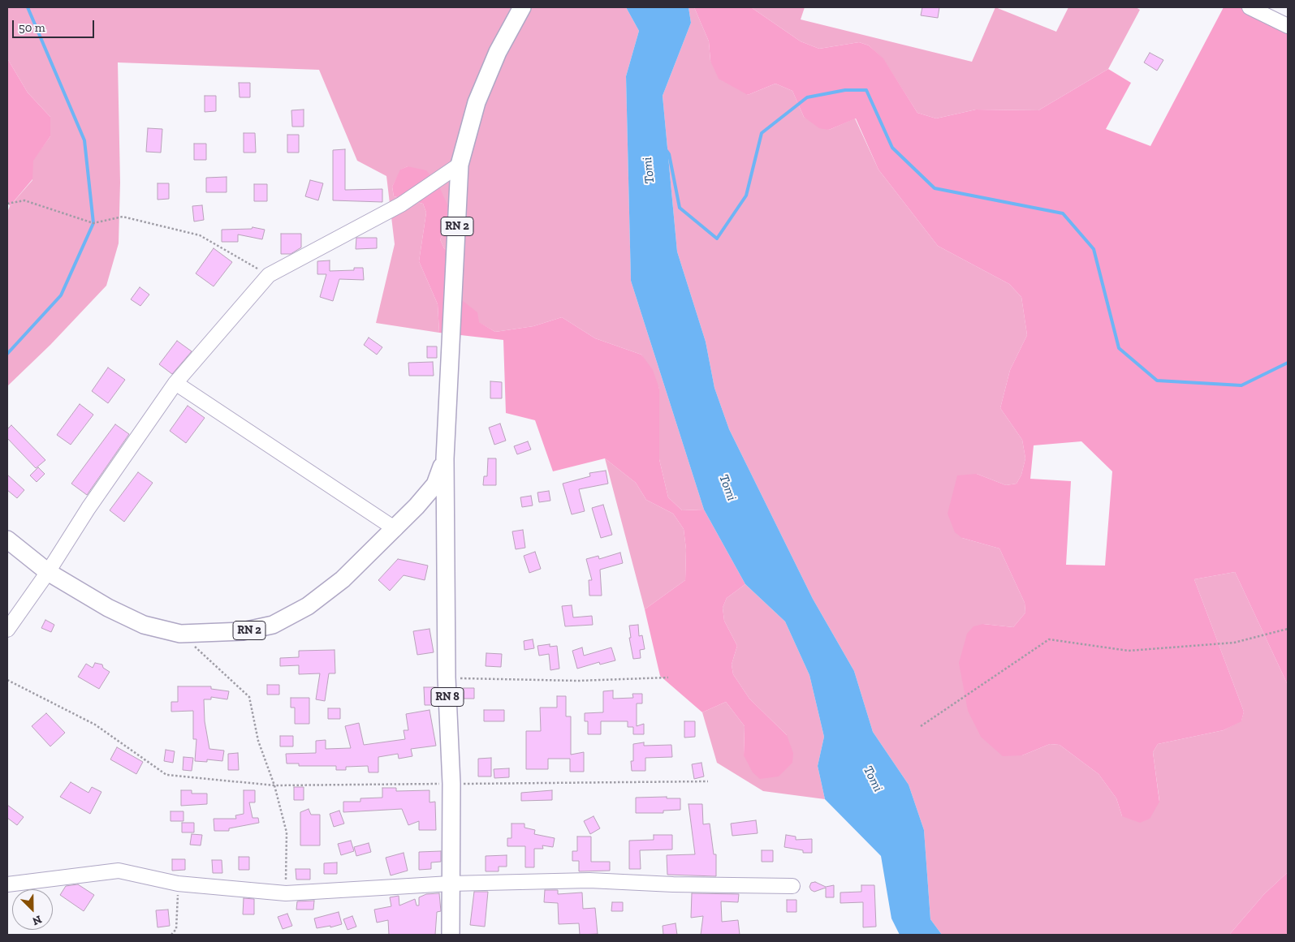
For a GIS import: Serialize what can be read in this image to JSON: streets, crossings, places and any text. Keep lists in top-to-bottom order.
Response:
{
  "streets": {
    "main road": ["RN 2", "RN 8"]
  },
  "crossings": [
    ["RN 2", "RN 8"]
  ],
  "water": ["Tomi"],
  "scale_bar": "50 m",
  "north": "bottom right"
}
